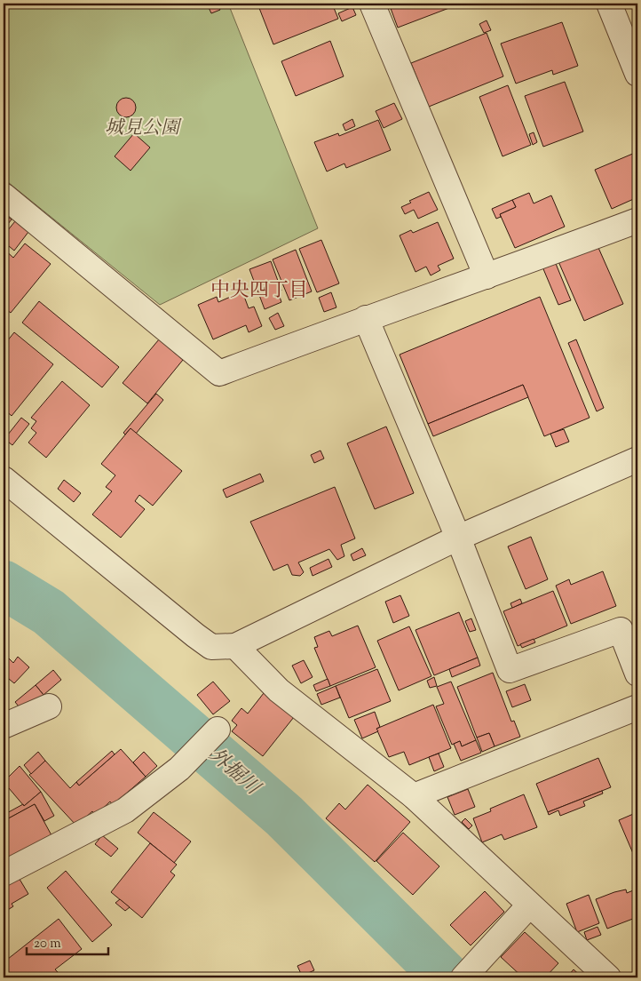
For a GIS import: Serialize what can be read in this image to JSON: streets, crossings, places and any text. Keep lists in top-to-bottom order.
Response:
{
  "districts": ["中央四丁目"],
  "water": ["外掘川"],
  "parks": ["城見公園"],
  "scale_bar": "20 m"
}
